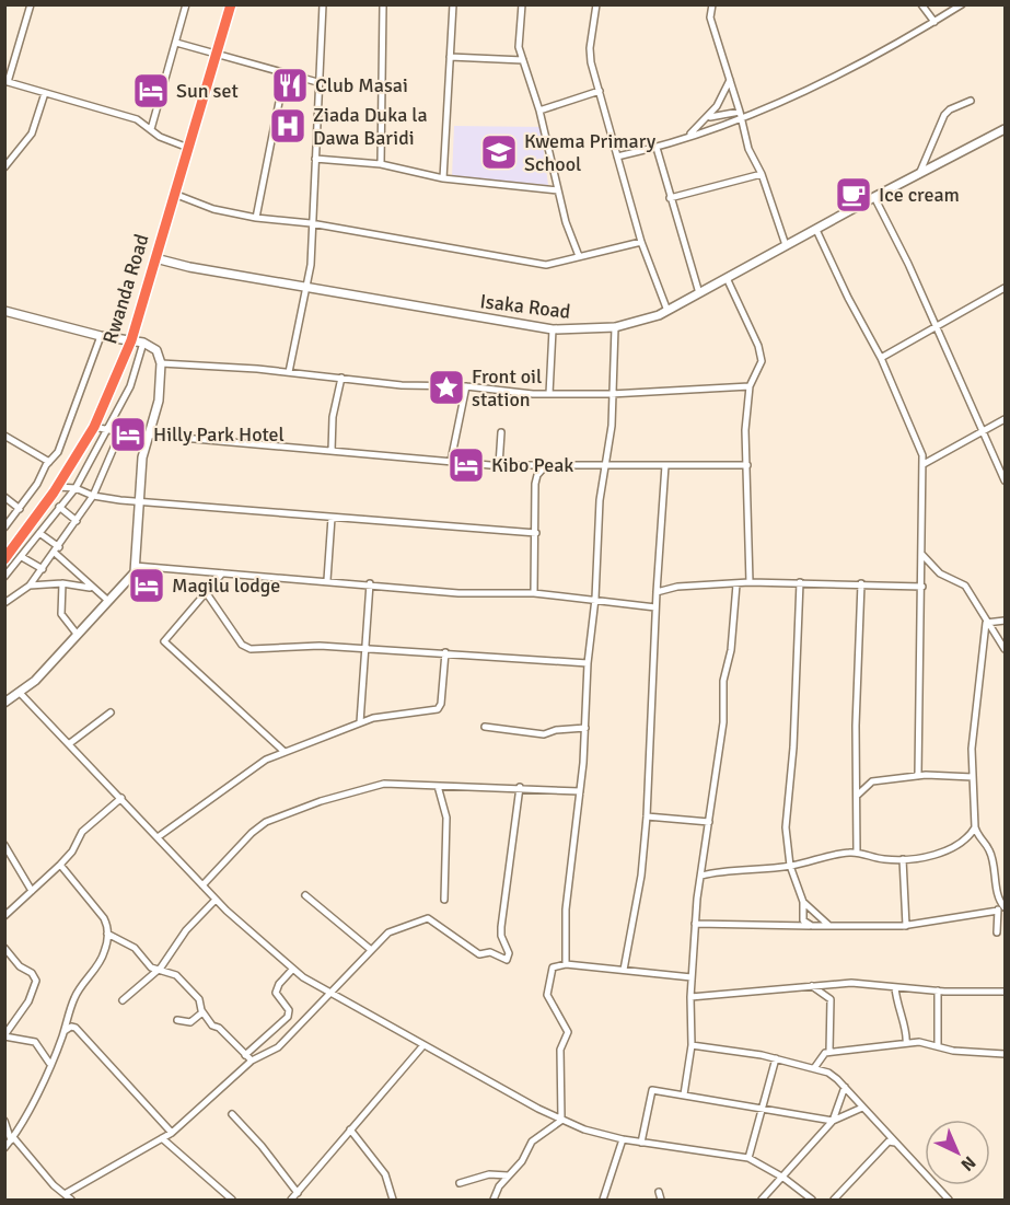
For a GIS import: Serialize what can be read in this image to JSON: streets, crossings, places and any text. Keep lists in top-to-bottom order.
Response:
{
  "streets": {
    "highway": ["Rwanda Road"],
    "street": ["Isaka Road"]
  },
  "crossings": [
    ["Rwanda Road", "Isaka Road"]
  ],
  "places": {
    "restaurant": ["Club Masai"],
    "hotel": [
      "Sun set",
      "Hilly Park Hotel",
      "Kibo Peak",
      "Magilu lodge"
    ],
    "hospital": ["Ziada Duka la Dawa Baridi"],
    "school or university": ["Kwema Primary School"],
    "cafe": ["Ice cream"],
    "place": ["Front oil station"]
  },
  "north": "bottom right"
}
